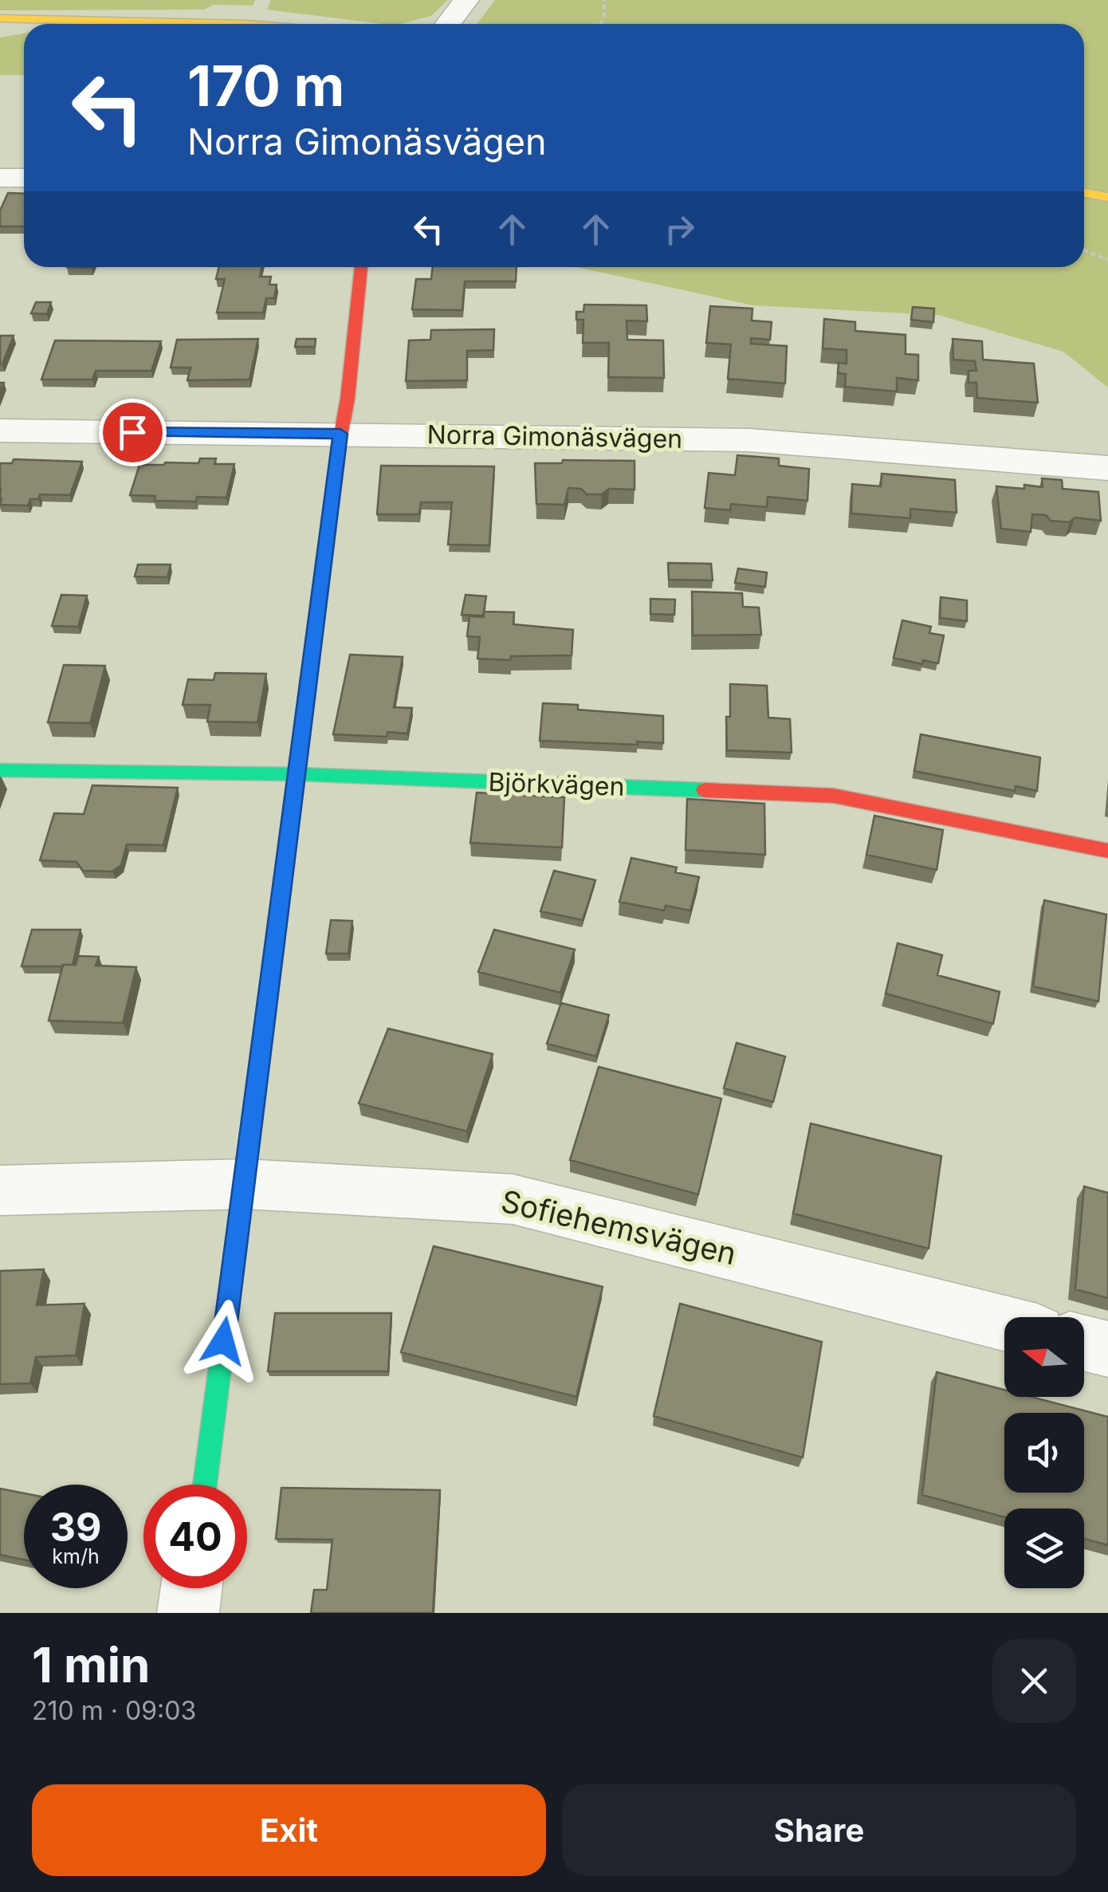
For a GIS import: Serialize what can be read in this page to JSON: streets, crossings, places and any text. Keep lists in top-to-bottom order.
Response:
{
  "streets": {
    "street": ["Norra Gimonäsvägen", "Björkvägen", "Sofiehemsvägen"]
  },
  "north": "left",
  "page": {
    "turn": ["170 m", "Norra Gimonäsvägen"],
    "speed": "39 km/h",
    "limit": "40",
    "heading": ["1 min", "210 m · 09:03"],
    "buttons": ["Exit", "Share"]
  }
}
